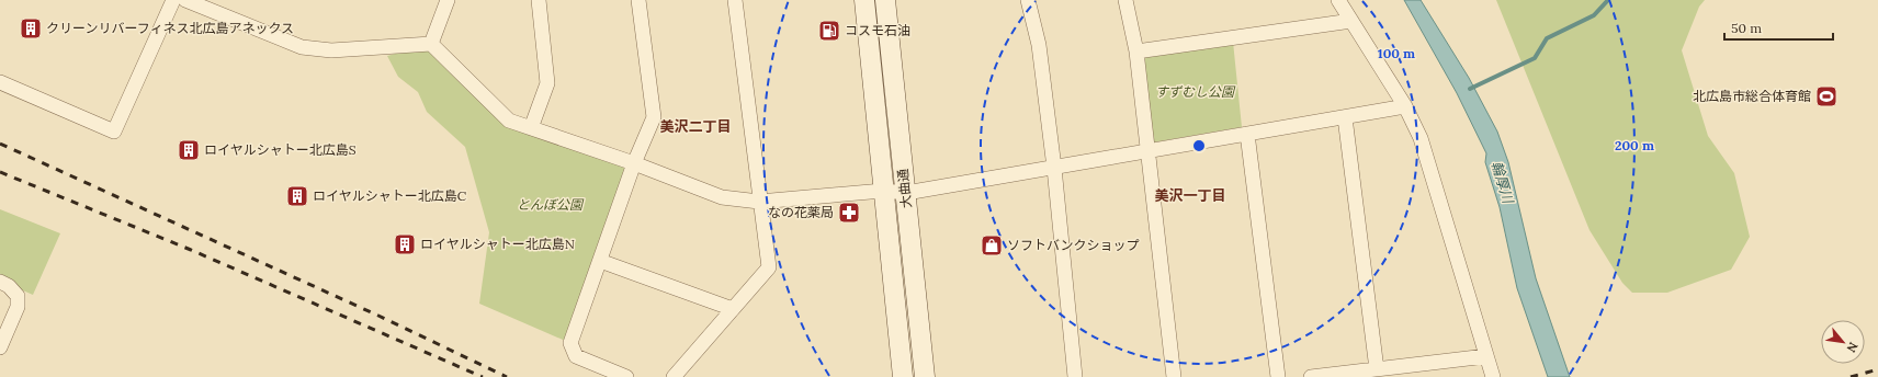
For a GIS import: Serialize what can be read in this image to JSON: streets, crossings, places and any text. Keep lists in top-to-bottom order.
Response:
{
  "streets": {
    "main road": ["大曲通"]
  },
  "districts": ["美沢二丁目", "美沢一丁目"],
  "water": ["輪厚川"],
  "parks": ["すずむし公園", "とんぼ公園"],
  "places": {
    "building": [
      "クリーンリバーフィネス北広島アネックス",
      "ロイヤルシャトー北広島S",
      "ロイヤルシャトー北広島C",
      "ロイヤルシャトー北広島N"
    ],
    "fuel station": ["コスモ石油"],
    "sports": ["北広島市総合体育館"],
    "pharmacy": ["なの花薬局"],
    "shop": ["ソフトバンクショップ"]
  },
  "scale_bar": "50 m",
  "north": "bottom right",
  "rings": ["100 m", "200 m"]
}
